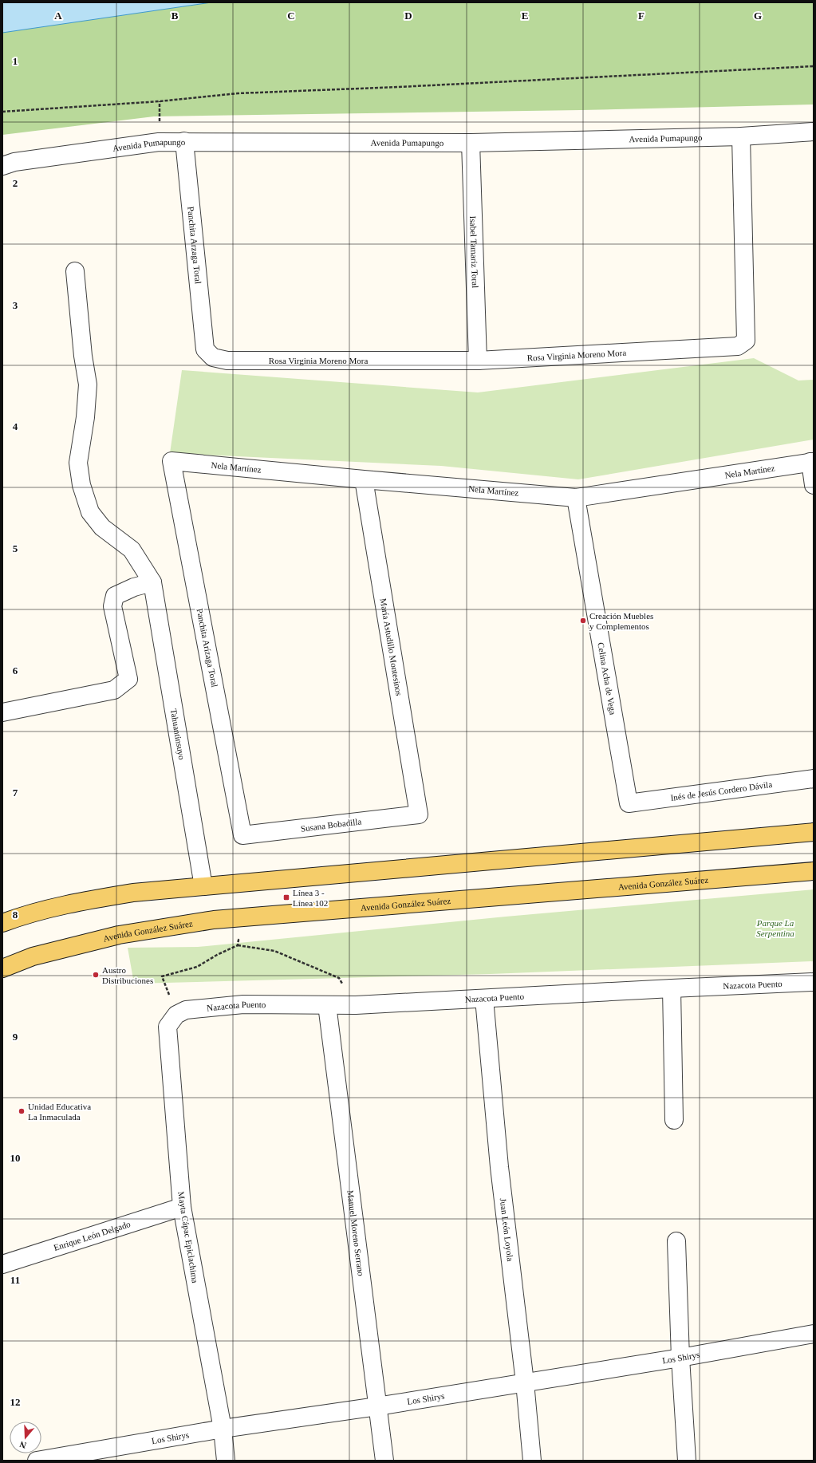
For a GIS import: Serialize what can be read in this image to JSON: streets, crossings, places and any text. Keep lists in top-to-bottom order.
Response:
{
  "streets": {
    "main road": ["Avenida González Suárez"],
    "street": [
      "Avenida Pumapungo",
      "Panchita Arzaga Toral",
      "Isabel Tamariz Toral",
      "Rosa Virginia Moreno Mora",
      "Nela Martínez",
      "María Astudillo Montesinos",
      "Panchita Arízaga Toral",
      "Celina Acha de Vega",
      "Tahuantinsuyo",
      "Inés de Jesús Cordero Dávila",
      "Susana Bobadilla",
      "Nazacota Puento",
      "Juan León Loyola",
      "Manuel Moreno Serrano",
      "Enrique León Delgado",
      "Mayta Cápac Epiclachima",
      "Los Shirys"
    ]
  },
  "crossings": [
    ["Avenida Pumapungo", "Panchita Arzaga Toral"],
    ["Avenida Pumapungo", "Isabel Tamariz Toral"],
    ["Avenida Pumapungo", "Rosa Virginia Moreno Mora"],
    ["Panchita Arzaga Toral", "Rosa Virginia Moreno Mora"],
    ["Isabel Tamariz Toral", "Rosa Virginia Moreno Mora"],
    ["Nela Martínez", "María Astudillo Montesinos"],
    ["Nela Martínez", "Panchita Arízaga Toral"],
    ["Nela Martínez", "Celina Acha de Vega"],
    ["María Astudillo Montesinos", "Susana Bobadilla"],
    ["Panchita Arízaga Toral", "Susana Bobadilla"],
    ["Celina Acha de Vega", "Inés de Jesús Cordero Dávila"],
    ["Nazacota Puento", "Juan León Loyola"],
    ["Nazacota Puento", "Manuel Moreno Serrano"],
    ["Nazacota Puento", "Mayta Cápac Epiclachima"],
    ["Juan León Loyola", "Los Shirys"],
    ["Manuel Moreno Serrano", "Los Shirys"],
    ["Enrique León Delgado", "Mayta Cápac Epiclachima"],
    ["Mayta Cápac Epiclachima", "Los Shirys"]
  ],
  "parks": ["Parque La Serpentina"],
  "places": {
    "other": ["Creación Muebles y Complementos", "Austro Distribuciones", "Unidad Educativa La Inmaculada"],
    "transit": ["Línea 3 - Línea 102"]
  },
  "north": "bottom",
  "grid": {
    "columns": [
      "A",
      "B",
      "C",
      "D",
      "E",
      "F",
      "G"
    ],
    "rows": [
      "1",
      "2",
      "3",
      "4",
      "5",
      "6",
      "7",
      "8",
      "9",
      "10",
      "11",
      "12"
    ]
  }
}
